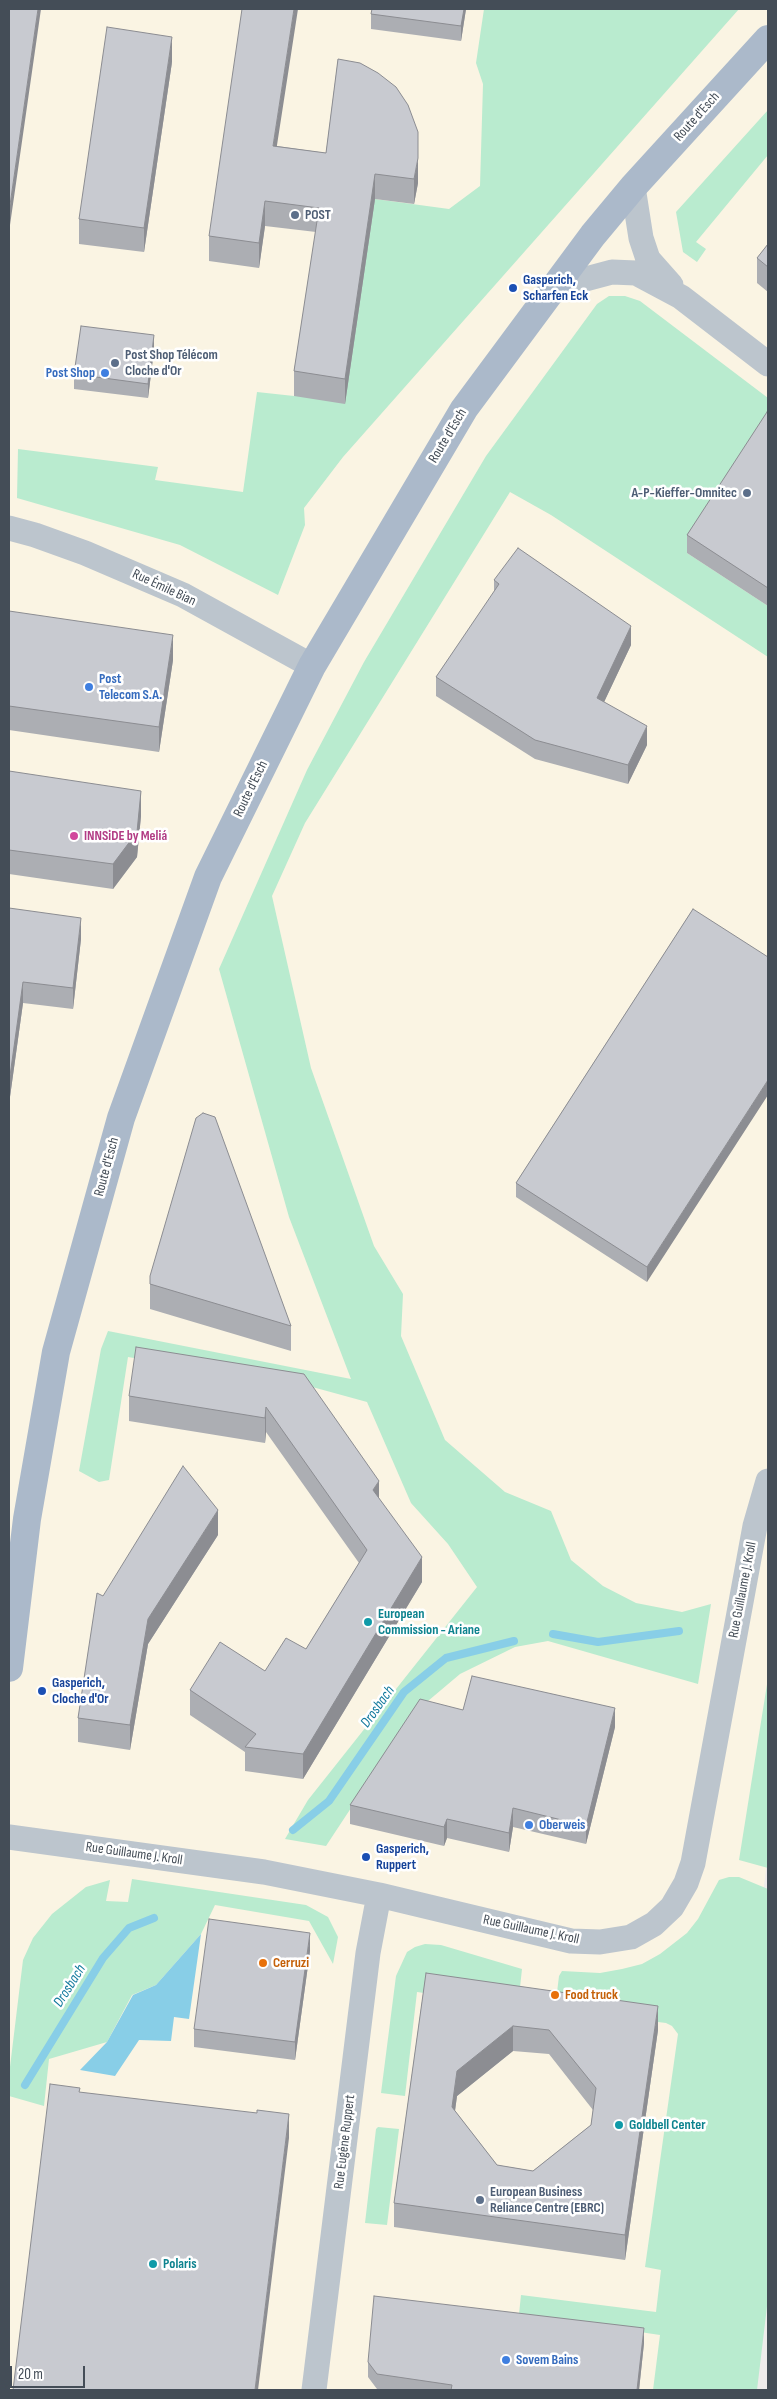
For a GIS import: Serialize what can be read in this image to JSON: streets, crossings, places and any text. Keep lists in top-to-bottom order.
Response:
{
  "streets": {
    "main road": ["Route d'Esch"],
    "street": ["Rue Émile Bian", "Rue Guillaume J. Kroll", "Rue Eugène Ruppert"]
  },
  "crossings": [
    ["Route d'Esch", "Rue Émile Bian"],
    ["Rue Guillaume J. Kroll", "Rue Eugène Ruppert"]
  ],
  "water": ["Drosbach"],
  "places": [
    "POST",
    "Gasperich, Scharfen Eck",
    "Post Shop Télécom Cloche d'Or",
    "Post Shop",
    "A-P-Kieffer-Omnitec",
    "Post Telecom S.A.",
    "INNSiDE by Meliá",
    "European Commission - Ariane",
    "Gasperich, Cloche d'Or",
    "Oberweis",
    "Gasperich, Ruppert",
    "Cerruzi",
    "Food truck",
    "Goldbell Center",
    "European Business Reliance Centre (EBRC)",
    "Polaris",
    "Sovem Bains"
  ],
  "scale_bar": "20 m"
}
